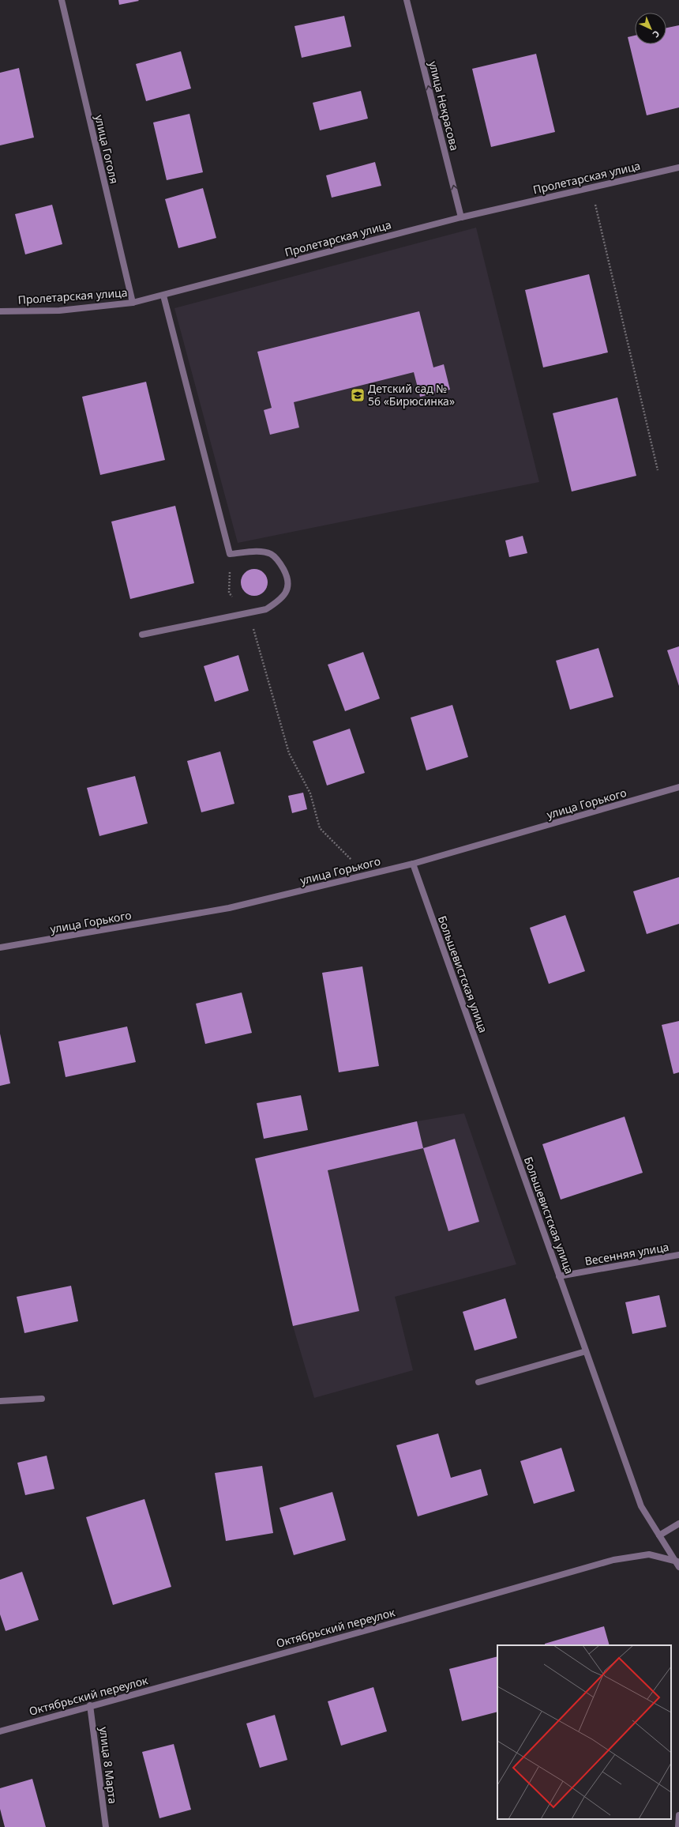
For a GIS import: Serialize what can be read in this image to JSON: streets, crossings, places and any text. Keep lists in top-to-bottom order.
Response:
{
  "streets": {
    "street": [
      "улица Некрасова",
      "улица Гоголя",
      "Пролетарская улица",
      "улица Горького",
      "Большевистская улица",
      "Весенняя улица",
      "Октябрьский переулок",
      "улица 8 Марта"
    ]
  },
  "crossings": [
    ["улица Некрасова", "Пролетарская улица"],
    ["улица Гоголя", "Пролетарская улица"],
    ["улица Горького", "Большевистская улица"],
    ["Большевистская улица", "Весенняя улица"],
    ["Большевистская улица", "Октябрьский переулок"],
    ["Октябрьский переулок", "улица 8 Марта"]
  ],
  "one_way": ["улица Некрасова"],
  "places": {
    "school or university": ["Детский сад № 56 «Бирюсинка»"]
  },
  "north": "bottom right"
}
